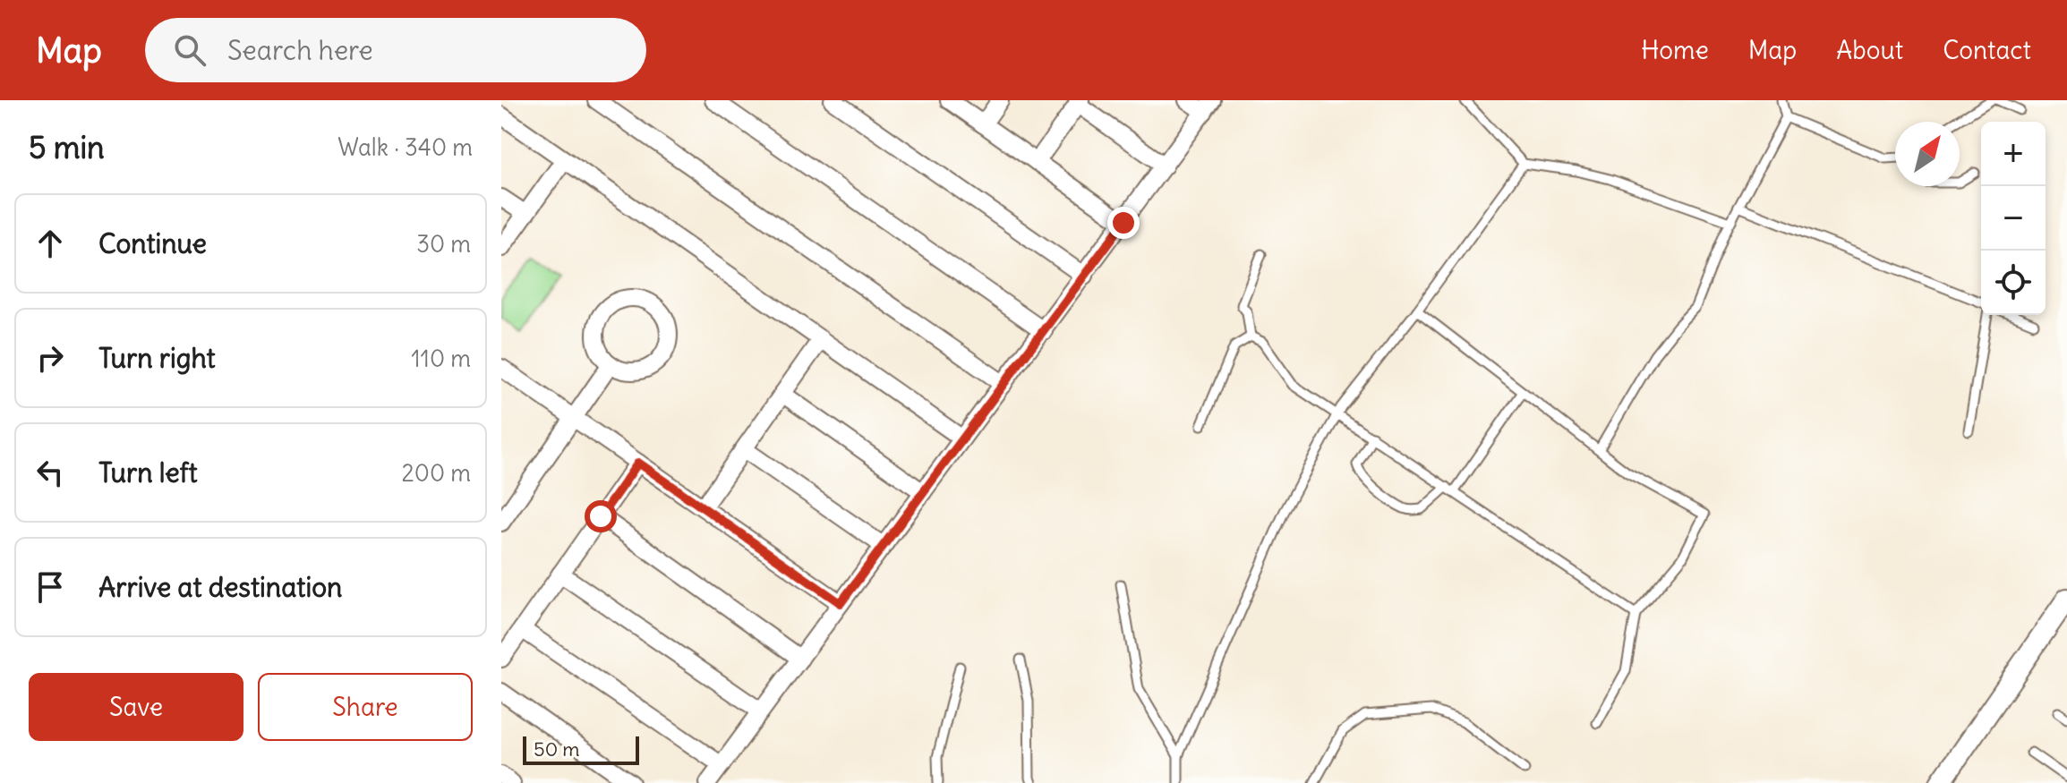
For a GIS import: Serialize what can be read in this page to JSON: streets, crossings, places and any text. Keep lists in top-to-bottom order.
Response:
{
  "scale_bar": "50 m",
  "north": "top right",
  "page": {
    "header": "Map",
    "search": "Search here",
    "nav": [
      "Home",
      "Map",
      "About",
      "Contact"
    ],
    "heading": ["5 min", "Walk · 340 m"],
    "map_buttons": ["+", "−"],
    "list": [
      ["Continue", "30 m"],
      ["Turn right", "110 m"],
      ["Turn left", "200 m"],
      "Arrive at destination"
    ],
    "buttons": ["Save", "Share"],
    "scale": "50 m"
  }
}
